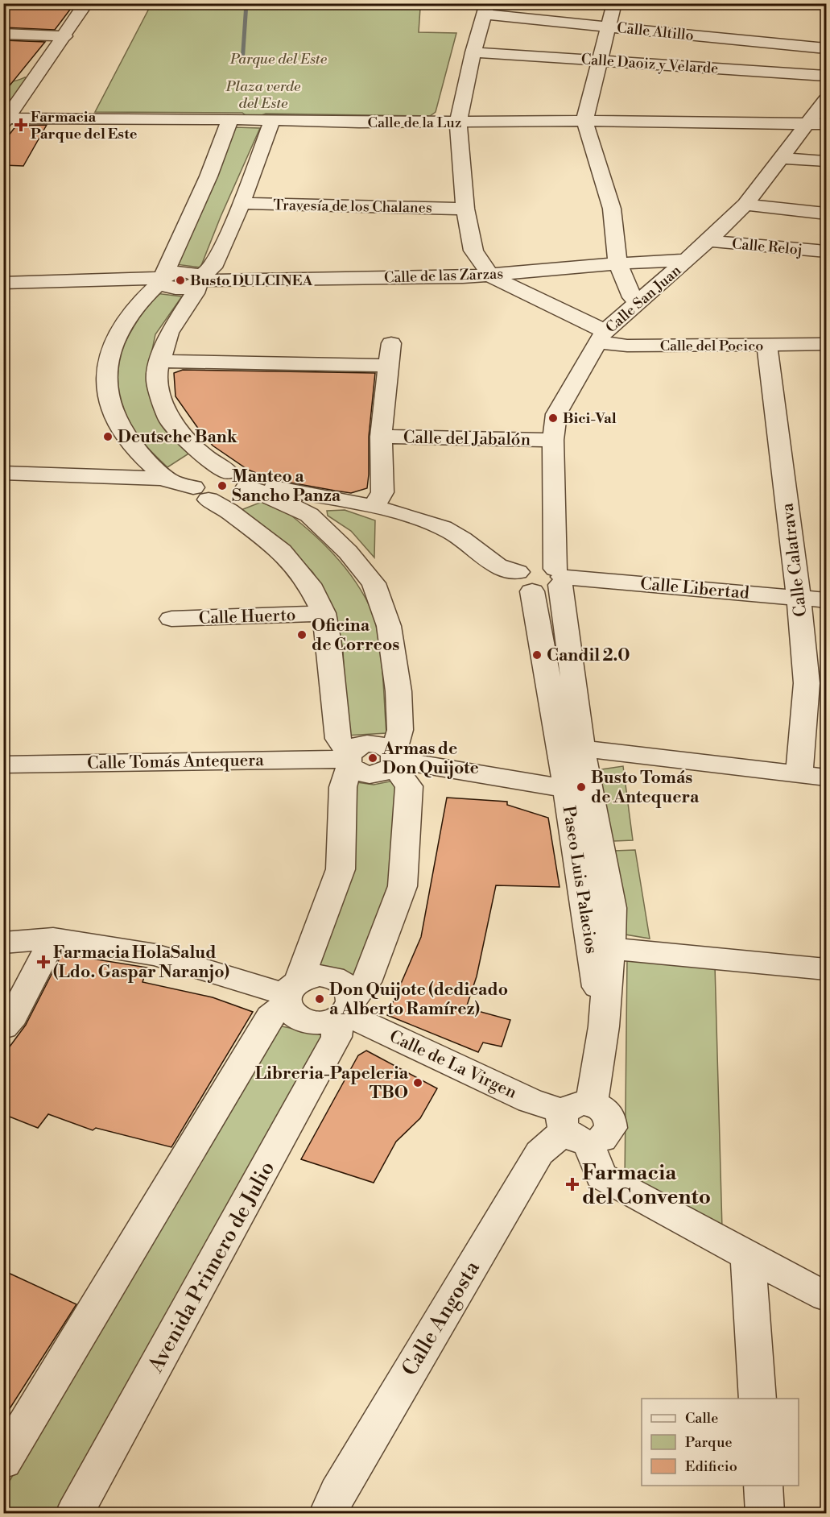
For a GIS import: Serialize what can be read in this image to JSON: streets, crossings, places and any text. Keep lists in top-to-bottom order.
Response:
{
  "streets": {
    "street": [
      "Calle Altillo",
      "Calle Daoiz y Velarde",
      "Calle de la Luz",
      "Travesía de los Chalanes",
      "Calle Reloj",
      "Calle de las Zarzas",
      "Calle San Juan",
      "Calle del Pocico",
      "Calle del Jabalón",
      "Calle Calatrava",
      "Calle Libertad",
      "Calle Huerto",
      "Calle Tomás Antequera",
      "Paseo Luis Palacios",
      "Calle de La Virgen",
      "Avenida Primero de Julio",
      "Calle Angosta"
    ]
  },
  "crossings": [
    ["Calle de la Luz", "Calle San Juan"],
    ["Calle Reloj", "Calle San Juan"],
    ["Calle de las Zarzas", "Calle San Juan"],
    ["Calle de las Zarzas", "Calle del Pocico"],
    ["Calle San Juan", "Calle del Pocico"],
    ["Calle San Juan", "Calle del Jabalón"],
    ["Calle San Juan", "Calle Libertad"],
    ["Calle San Juan", "Paseo Luis Palacios"],
    ["Calle del Pocico", "Calle Calatrava"],
    ["Calle Calatrava", "Calle Libertad"],
    ["Calle Libertad", "Paseo Luis Palacios"],
    ["Calle Tomás Antequera", "Avenida Primero de Julio"],
    ["Paseo Luis Palacios", "Calle de La Virgen"],
    ["Paseo Luis Palacios", "Calle Angosta"],
    ["Calle de La Virgen", "Avenida Primero de Julio"],
    ["Calle de La Virgen", "Calle Angosta"]
  ],
  "parks": ["Parque del Este", "Plaza verde del Este"],
  "places": {
    "health": ["Farmacia Parque del Este", "Farmacia HolaSalud (Ldo. Gaspar Naranjo)", "Farmacia del Convento"],
    "other": [
      "Busto DULCINEA",
      "Bici-Val",
      "Deutsche Bank",
      "Manteo a Sancho Panza",
      "Oficina de Correos",
      "Candil 2.0",
      "Armas de Don Quijote",
      "Busto Tomás de Antequera",
      "Don Quijote (dedicado a Alberto Ramírez)",
      "Libreria-Papeleria TBO"
    ]
  },
  "legend": ["Calle", "Parque", "Edificio"]
}
